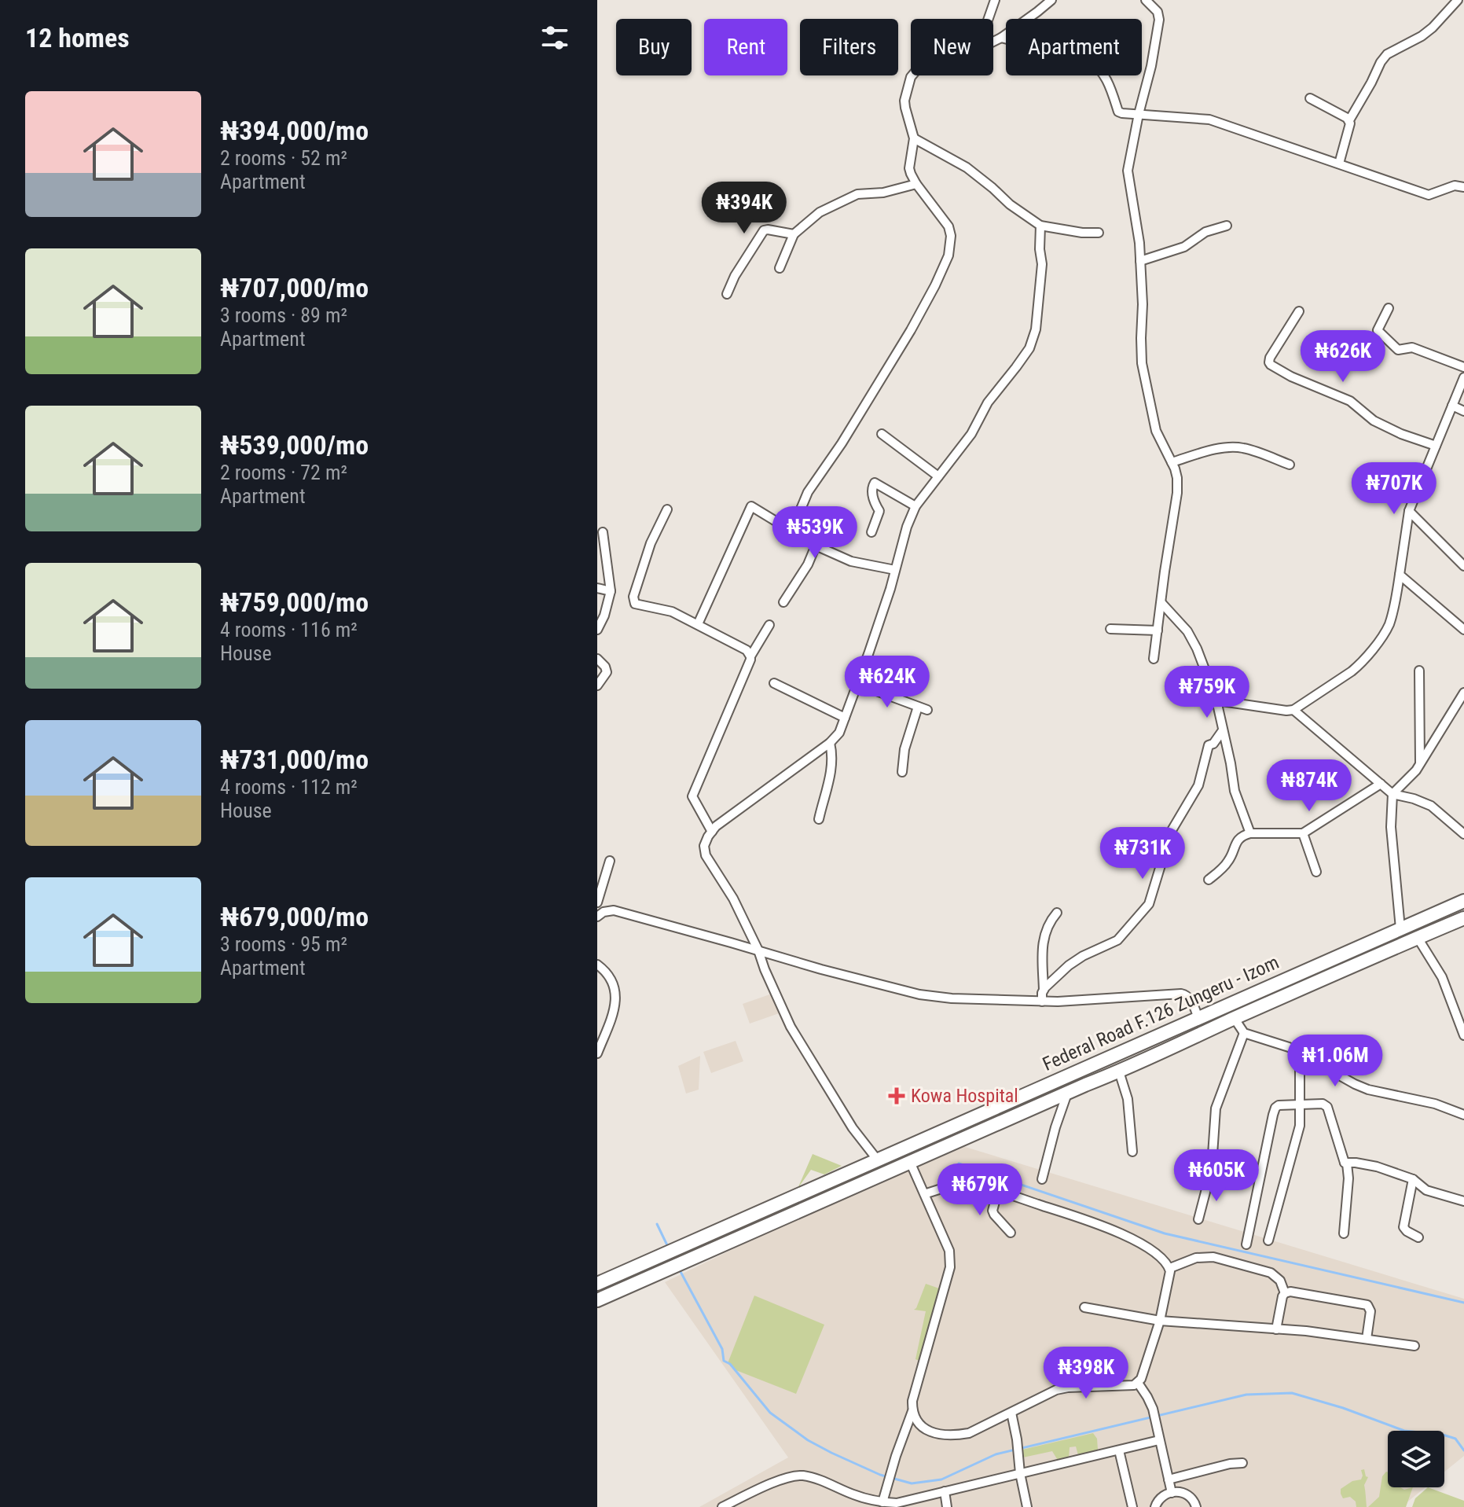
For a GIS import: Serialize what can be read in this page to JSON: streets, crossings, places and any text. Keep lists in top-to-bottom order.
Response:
{
  "streets": {
    "main road": ["Federal Road F.126 Zungeru - Izom"]
  },
  "places": {
    "health": ["Kowa Hospital"]
  },
  "page": {
    "heading": "12 homes",
    "chip": [
      "Buy",
      "Rent",
      "Filters",
      "New",
      "Apartment"
    ],
    "list": [
      {
        "name": "₦394,000/mo",
        "note": "2 rooms · 52 m² · Apartment"
      },
      {
        "name": "₦707,000/mo",
        "note": "3 rooms · 89 m² · Apartment"
      },
      {
        "name": "₦539,000/mo",
        "note": "2 rooms · 72 m² · Apartment"
      },
      {
        "name": "₦759,000/mo",
        "note": "4 rooms · 116 m² · House"
      },
      {
        "name": "₦731,000/mo",
        "note": "4 rooms · 112 m² · House"
      },
      {
        "name": "₦679,000/mo",
        "note": "3 rooms · 95 m² · Apartment"
      }
    ],
    "price": [
      "₦394K",
      "₦626K",
      "₦707K",
      "₦539K",
      "₦624K",
      "₦759K",
      "₦874K",
      "₦731K",
      "₦1.06M",
      "₦605K",
      "₦679K",
      "₦398K"
    ]
  }
}
